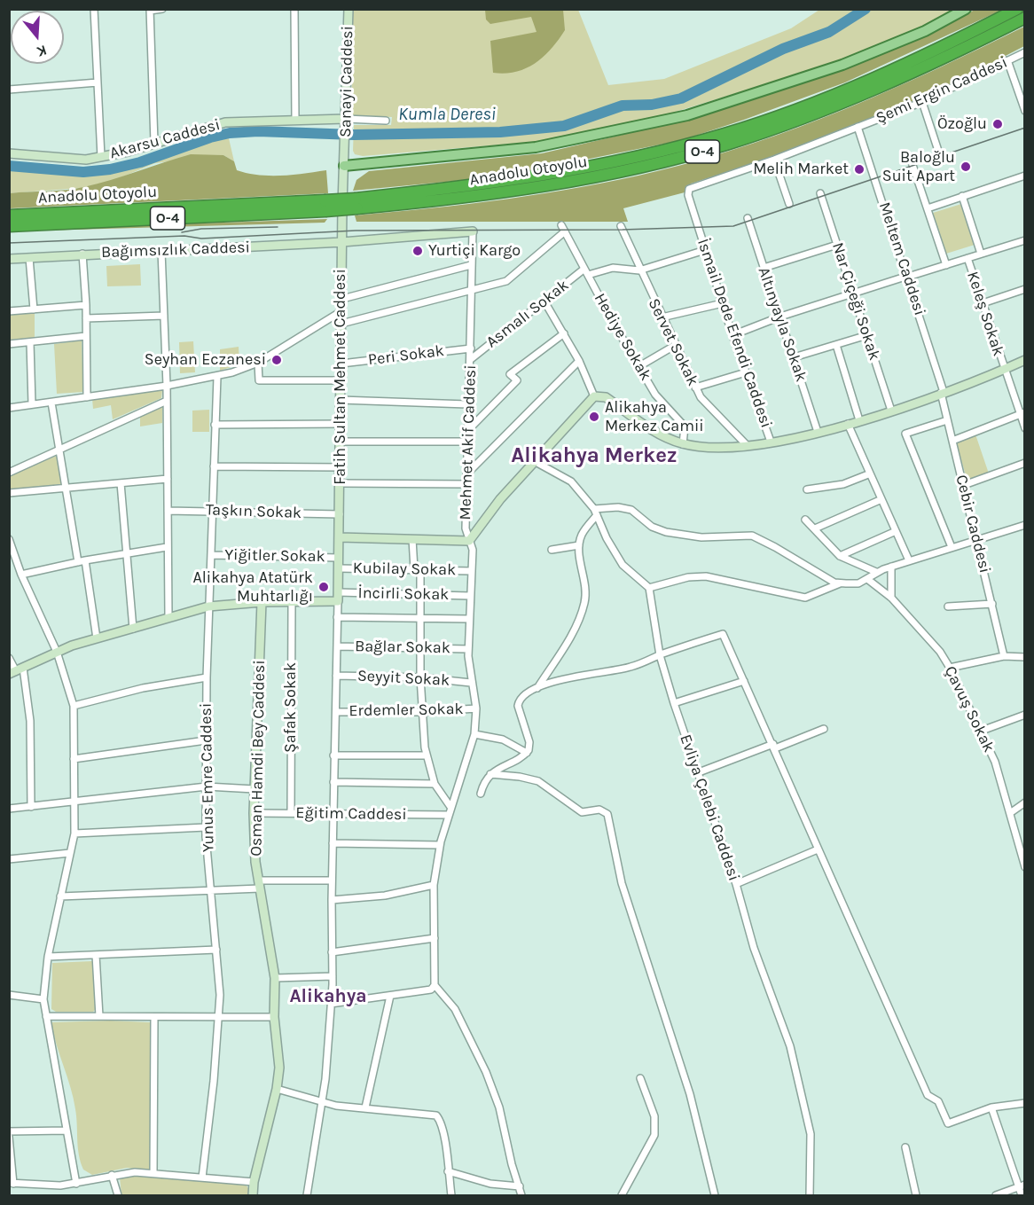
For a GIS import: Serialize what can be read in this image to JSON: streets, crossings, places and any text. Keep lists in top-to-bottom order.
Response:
{
  "streets": {
    "highway": ["O-4", "Anadolu Otoyolu"],
    "street": [
      "Sanayi Caddesi",
      "Şemi Ergin Caddesi",
      "Akarsu Caddesi",
      "Bağımsızlık Caddesi",
      "Meltem Caddesi",
      "Nar Çiçeği Sokak",
      "Asmalı Sokak",
      "Keleş Sokak",
      "Altınyayla Sokak",
      "İsmail Dede Efendi Caddesi",
      "Hediye Sokak",
      "Servet Sokak",
      "Peri Sokak",
      "Fatih Sultan Mehmet Caddesi",
      "Mehmet Akif Caddesi",
      "Taşkın Sokak",
      "Cebir Caddesi",
      "Yiğitler Sokak",
      "Kubilay Sokak",
      "İncirli Sokak",
      "Bağlar Sokak",
      "Seyyit Sokak",
      "Şafak Sokak",
      "Çavuş Sokak",
      "Erdemler Sokak",
      "Osman Hamdi Bey Caddesi",
      "Yunus Emre Caddesi",
      "Evliya Çelebi Caddesi",
      "Eğitim Caddesi"
    ]
  },
  "crossings": [
    ["Sanayi Caddesi", "Akarsu Caddesi"],
    ["Sanayi Caddesi", "Fatih Sultan Mehmet Caddesi"],
    ["Şemi Ergin Caddesi", "Meltem Caddesi"],
    ["Şemi Ergin Caddesi", "İsmail Dede Efendi Caddesi"],
    ["Bağımsızlık Caddesi", "Fatih Sultan Mehmet Caddesi"],
    ["Bağımsızlık Caddesi", "Mehmet Akif Caddesi"],
    ["Meltem Caddesi", "Cebir Caddesi"],
    ["Asmalı Sokak", "Hediye Sokak"],
    ["Asmalı Sokak", "Mehmet Akif Caddesi"],
    ["Hediye Sokak", "Mehmet Akif Caddesi"],
    ["Peri Sokak", "Fatih Sultan Mehmet Caddesi"],
    ["Peri Sokak", "Mehmet Akif Caddesi"],
    ["Fatih Sultan Mehmet Caddesi", "Taşkın Sokak"],
    ["Fatih Sultan Mehmet Caddesi", "Yiğitler Sokak"],
    ["Fatih Sultan Mehmet Caddesi", "Kubilay Sokak"],
    ["Fatih Sultan Mehmet Caddesi", "İncirli Sokak"],
    ["Mehmet Akif Caddesi", "Kubilay Sokak"],
    ["Mehmet Akif Caddesi", "İncirli Sokak"],
    ["Mehmet Akif Caddesi", "Bağlar Sokak"],
    ["Mehmet Akif Caddesi", "Seyyit Sokak"],
    ["Mehmet Akif Caddesi", "Erdemler Sokak"],
    ["Mehmet Akif Caddesi", "Eğitim Caddesi"],
    ["Taşkın Sokak", "Yunus Emre Caddesi"],
    ["Yiğitler Sokak", "Yunus Emre Caddesi"],
    ["Şafak Sokak", "Eğitim Caddesi"],
    ["Osman Hamdi Bey Caddesi", "Eğitim Caddesi"]
  ],
  "districts": ["Alikahya Merkez", "Alikahya"],
  "water": ["Kumla Deresi"],
  "places": [
    "Özoğlu",
    "Baloğlu Suit Apart",
    "Melih Market",
    "Yurtiçi Kargo",
    "Seyhan Eczanesi",
    "Alikahya Merkez Camii",
    "Alikahya Atatürk Muhtarlığı"
  ],
  "north": "bottom"
}
